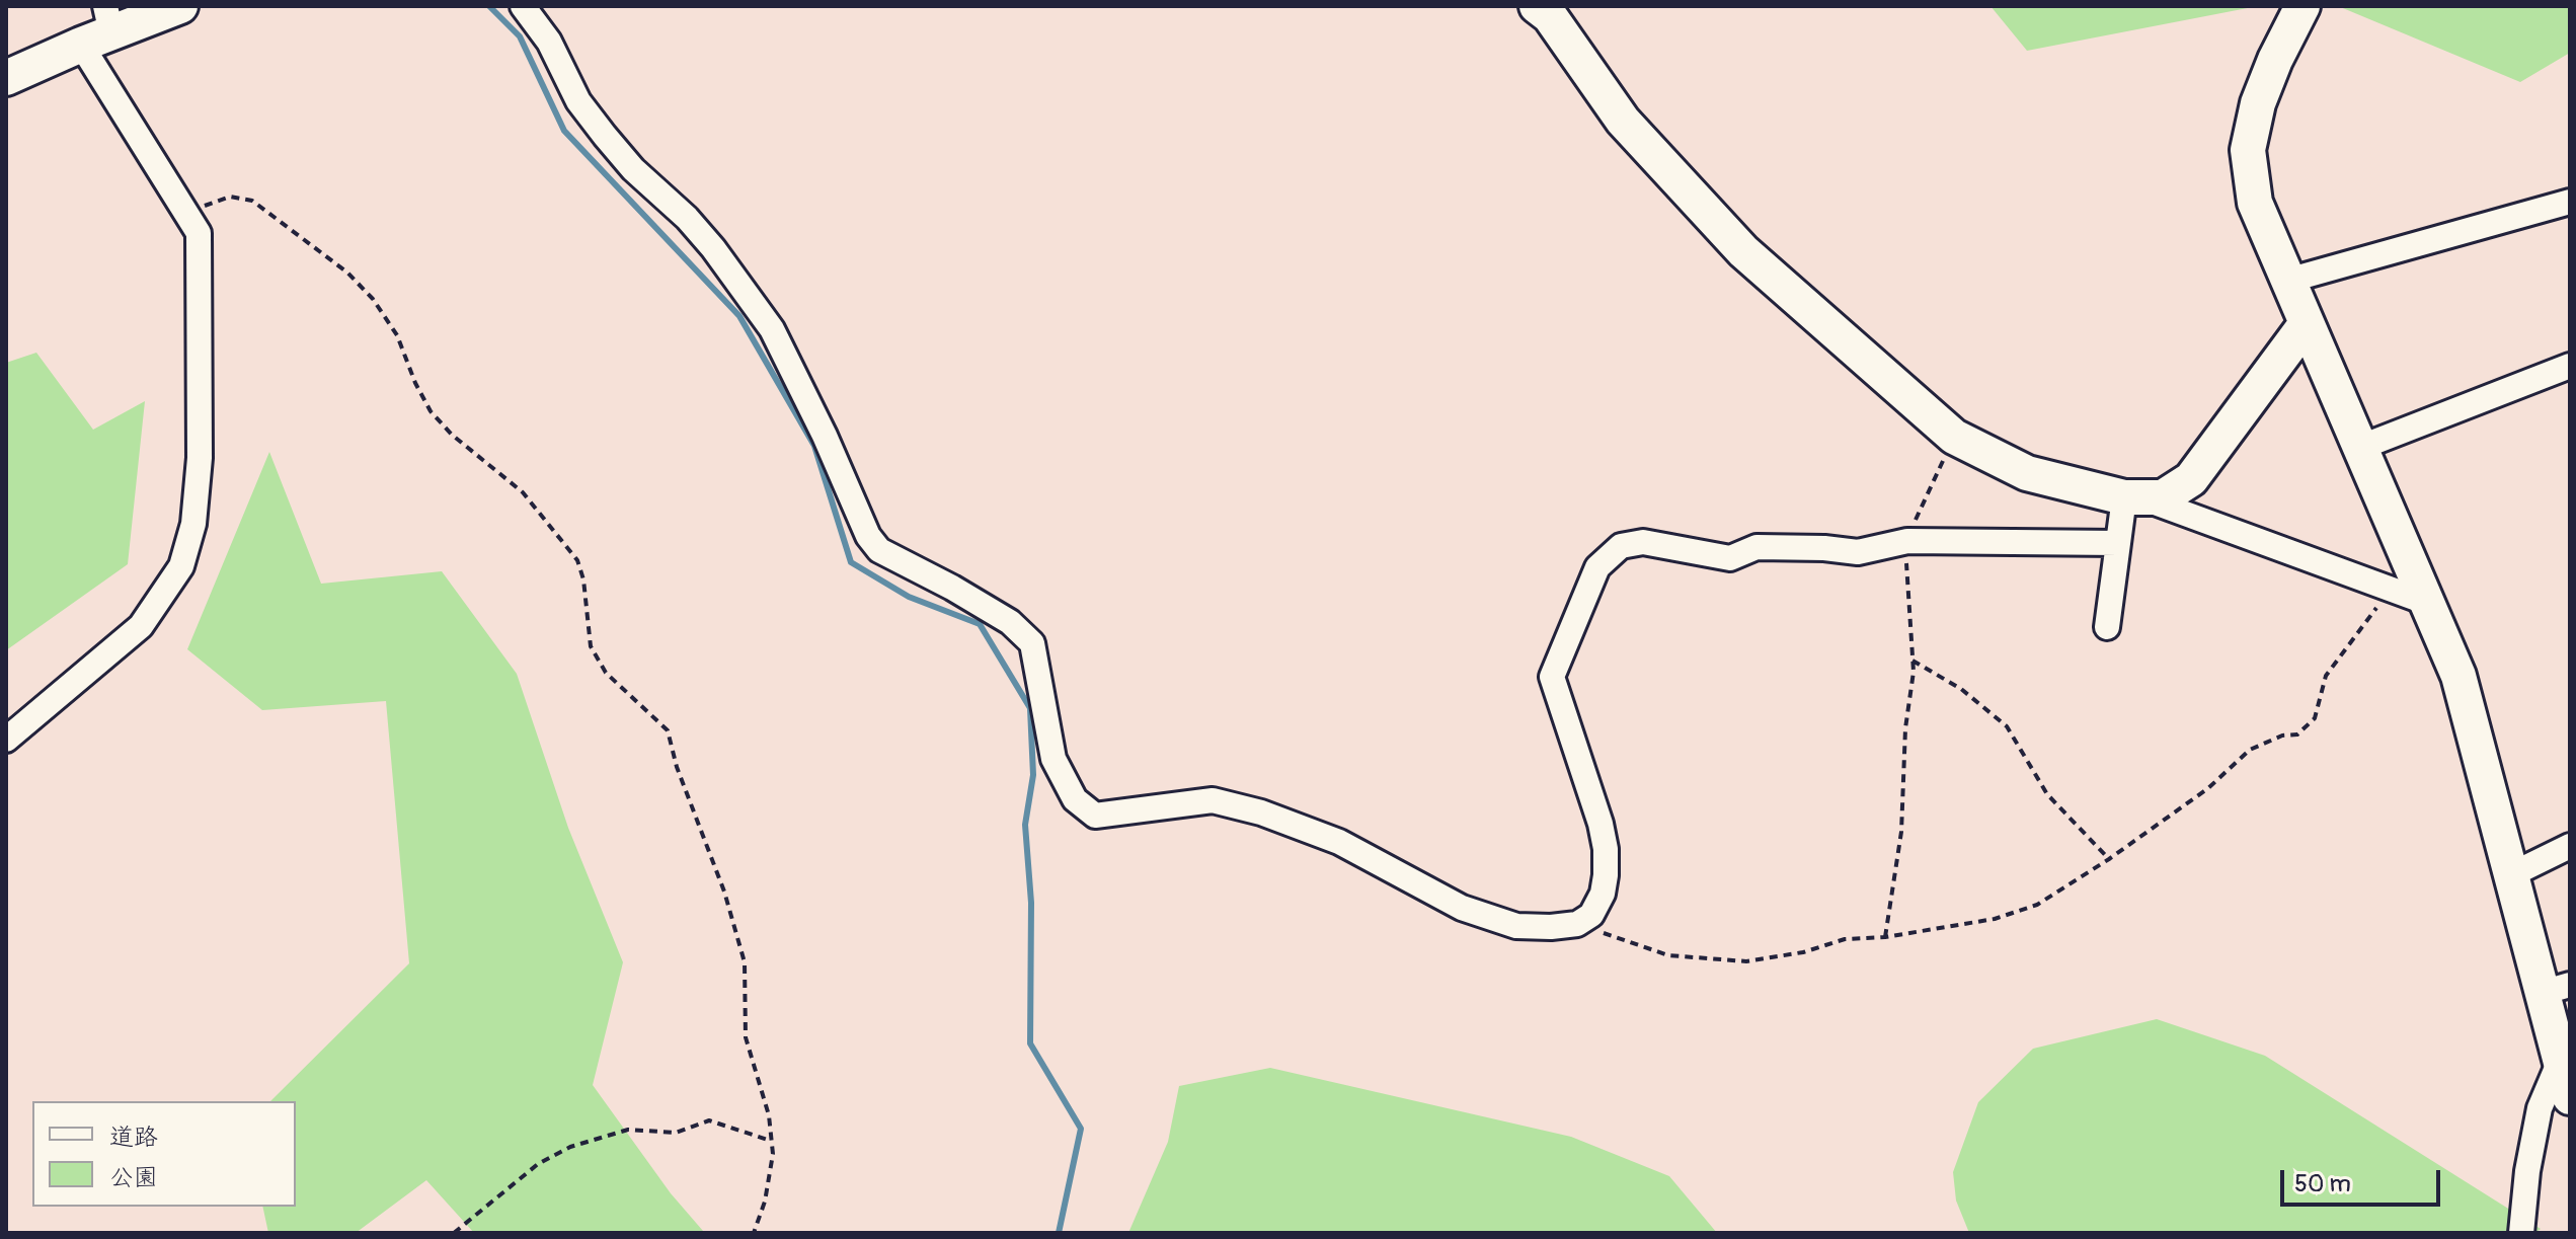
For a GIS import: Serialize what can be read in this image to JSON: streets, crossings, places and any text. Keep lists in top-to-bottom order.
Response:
{
  "legend": ["道路", "公園"],
  "scale_bar": "50 m"
}
